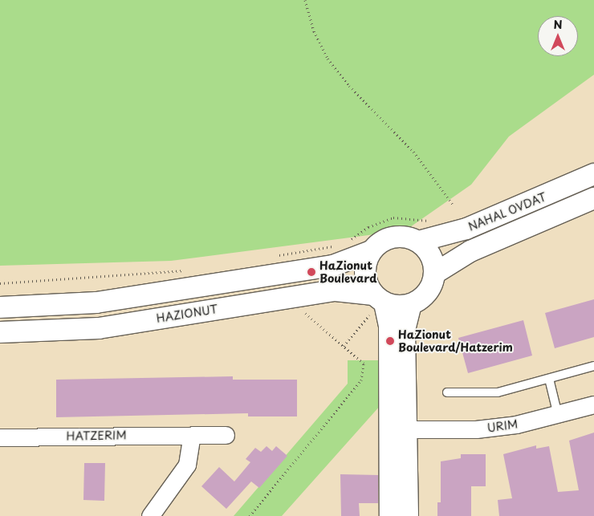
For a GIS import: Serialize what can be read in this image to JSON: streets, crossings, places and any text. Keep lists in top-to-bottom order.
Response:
{
  "streets": {
    "street": [
      "NAHAL OVDAT",
      "HAZIONUT",
      "URIM",
      "HATZERIM"
    ]
  },
  "crossings": [
    ["NAHAL OVDAT", "HAZIONUT"]
  ],
  "places": ["HaZionut Boulevard", "HaZionut Boulevard/Hatzerim"],
  "north": "top"
}
